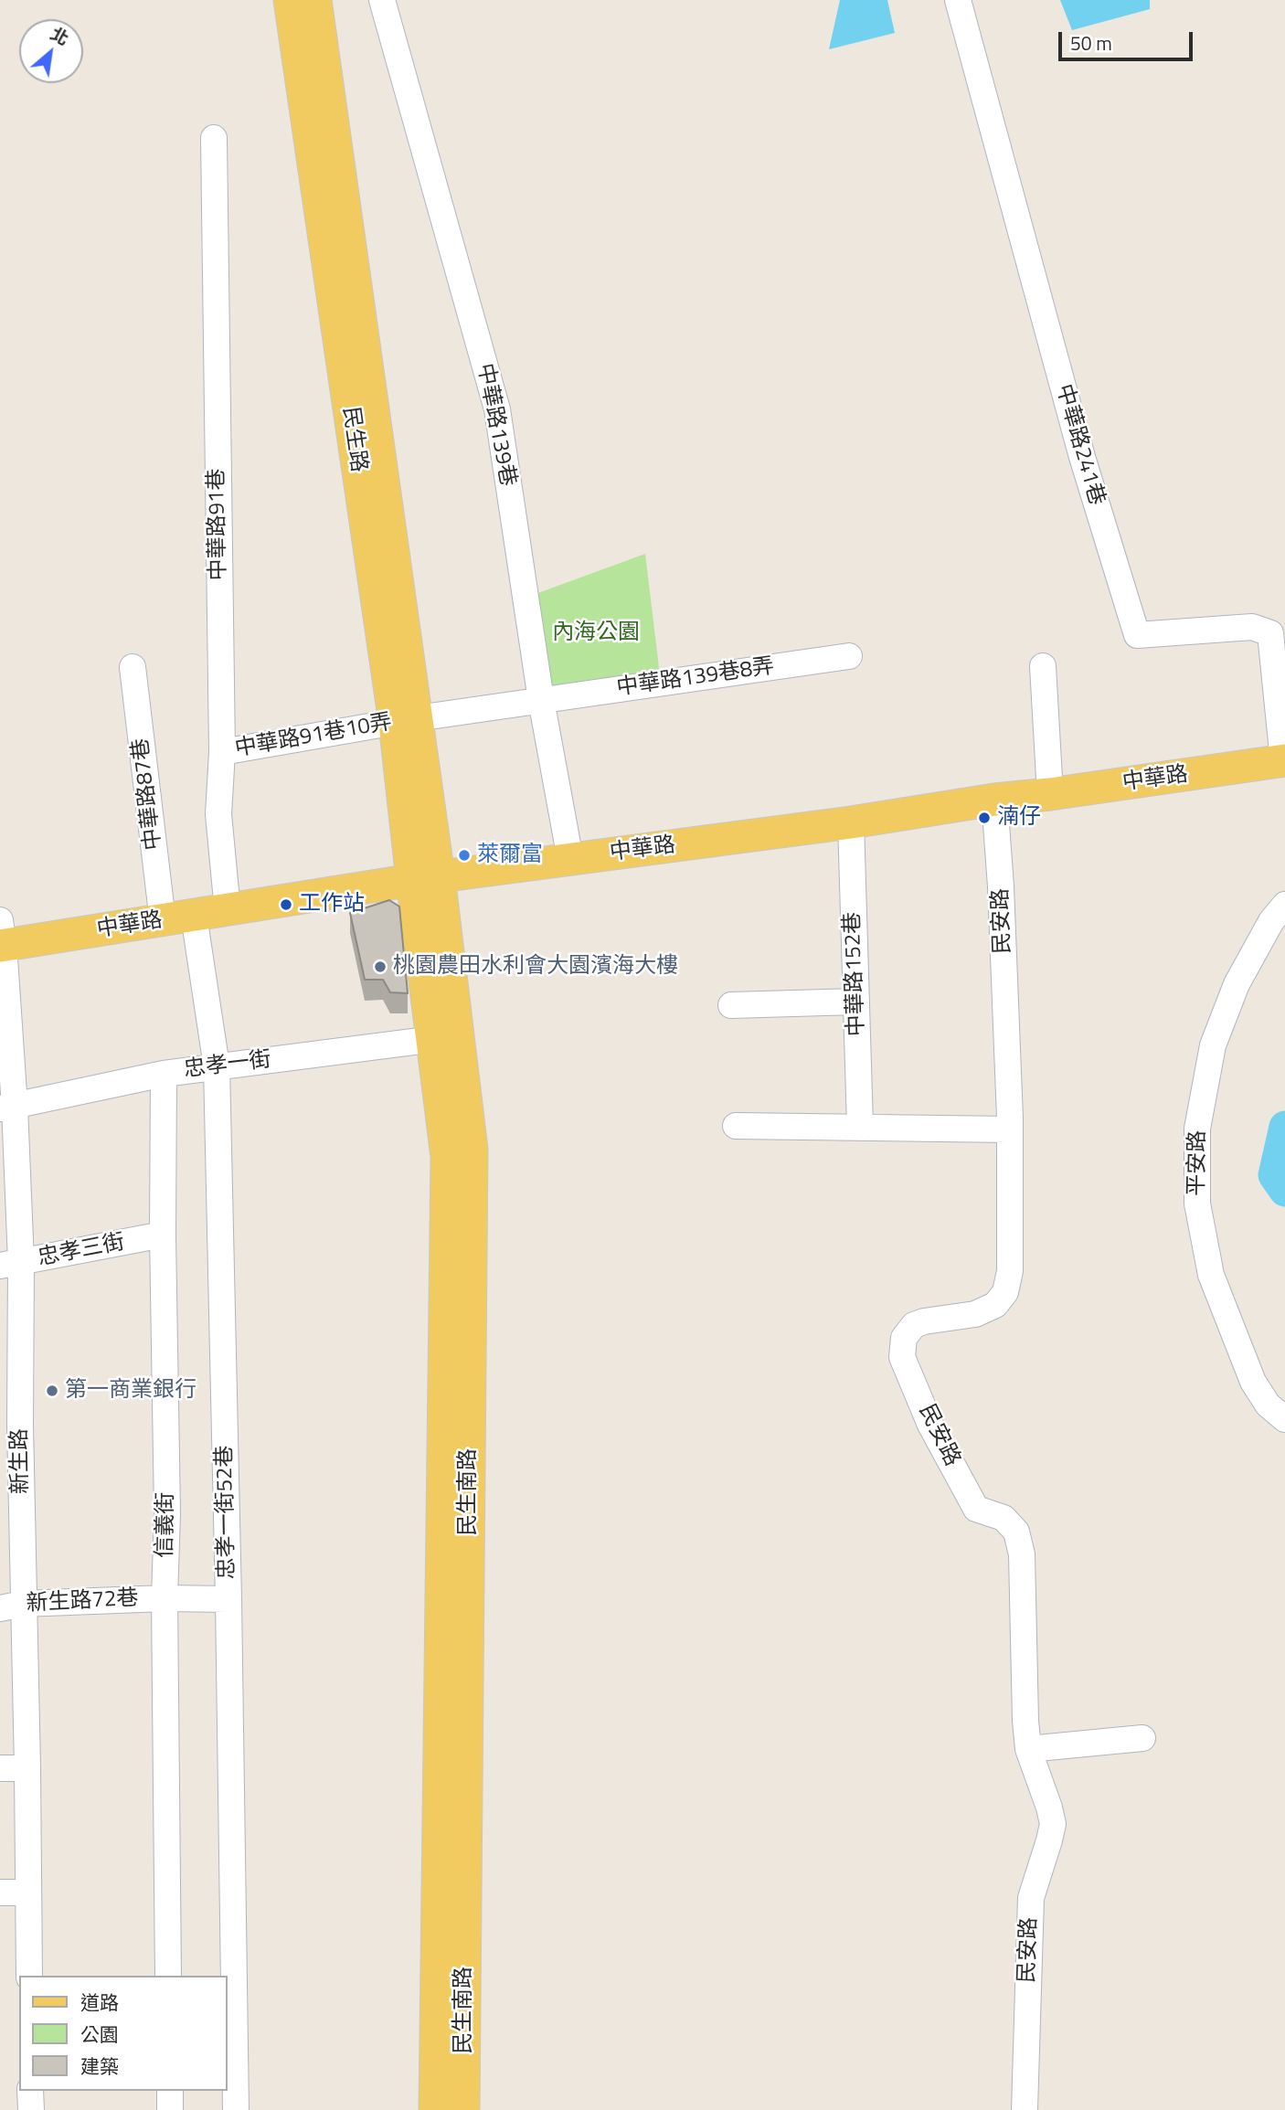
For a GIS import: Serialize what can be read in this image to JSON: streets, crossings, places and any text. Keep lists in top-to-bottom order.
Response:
{
  "streets": {
    "main road": ["民生路", "中華路", "民生南路"],
    "street": [
      "中華路139巷",
      "中華路241巷",
      "中華路91巷",
      "中華路139巷8弄",
      "中華路91巷10弄",
      "中華路87巷",
      "民安路",
      "中華路152巷",
      "忠孝一街",
      "平安路",
      "忠孝三街",
      "新生路",
      "忠孝一街52巷",
      "信義街",
      "新生路72巷"
    ]
  },
  "crossings": [
    ["中華路139巷", "中華路139巷8弄"],
    ["中華路139巷", "中華路"],
    ["民生路", "中華路139巷8弄"],
    ["民生路", "中華路91巷10弄"],
    ["民生路", "中華路"],
    ["民生路", "民生南路"],
    ["中華路241巷", "中華路"],
    ["中華路91巷", "中華路91巷10弄"],
    ["中華路91巷", "中華路"],
    ["中華路139巷8弄", "中華路91巷10弄"],
    ["中華路", "中華路87巷"],
    ["中華路", "民安路"],
    ["中華路", "中華路152巷"],
    ["中華路", "新生路"],
    ["中華路", "民生南路"],
    ["中華路", "忠孝一街52巷"],
    ["忠孝一街", "新生路"],
    ["忠孝一街", "民生南路"],
    ["忠孝一街", "忠孝一街52巷"],
    ["忠孝一街", "信義街"],
    ["忠孝三街", "新生路"],
    ["忠孝三街", "信義街"],
    ["新生路", "新生路72巷"],
    ["忠孝一街52巷", "新生路72巷"],
    ["信義街", "新生路72巷"]
  ],
  "parks": ["內海公園"],
  "places": [
    "湳仔",
    "萊爾富",
    "工作站",
    "桃園農田水利會大園濱海大樓",
    "第一商業銀行"
  ],
  "legend": ["道路", "公園", "建築"],
  "scale_bar": "50 m",
  "north": "top right"
}
